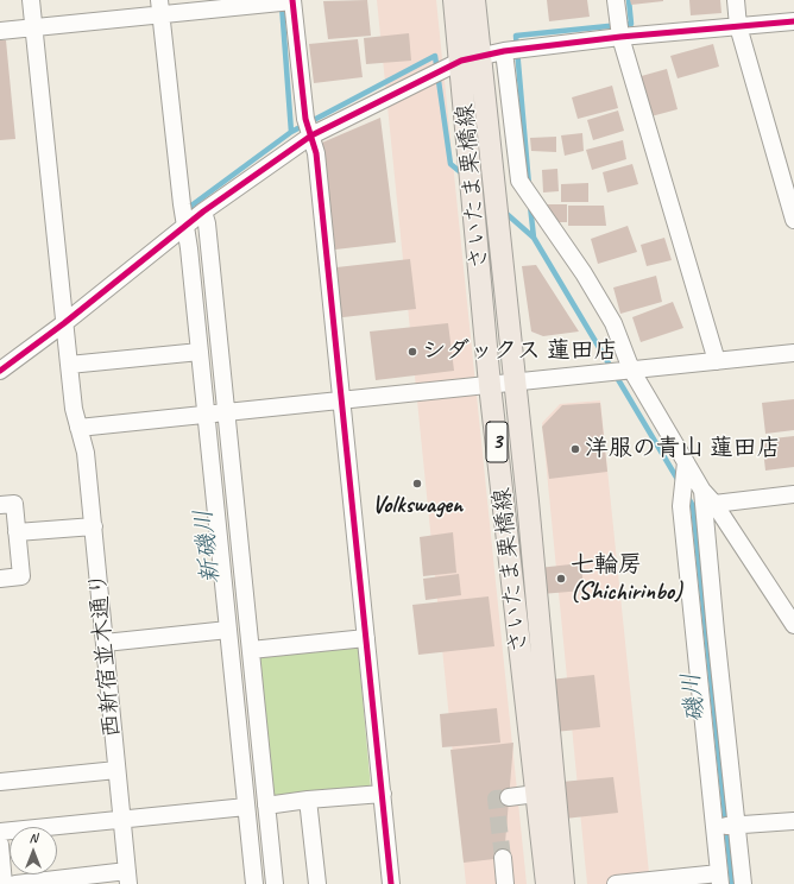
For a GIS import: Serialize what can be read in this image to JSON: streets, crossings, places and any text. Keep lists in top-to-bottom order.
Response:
{
  "streets": {
    "main road": ["さいたま栗橋線", "3"],
    "street": ["西新宿並木通り"]
  },
  "water": ["新磯川", "磯川"],
  "places": [
    "シダックス 蓮田店",
    "洋服の青山 蓮田店",
    "Volkswagen",
    "七輪房 (Shichirinbo)"
  ],
  "north": "top"
}
